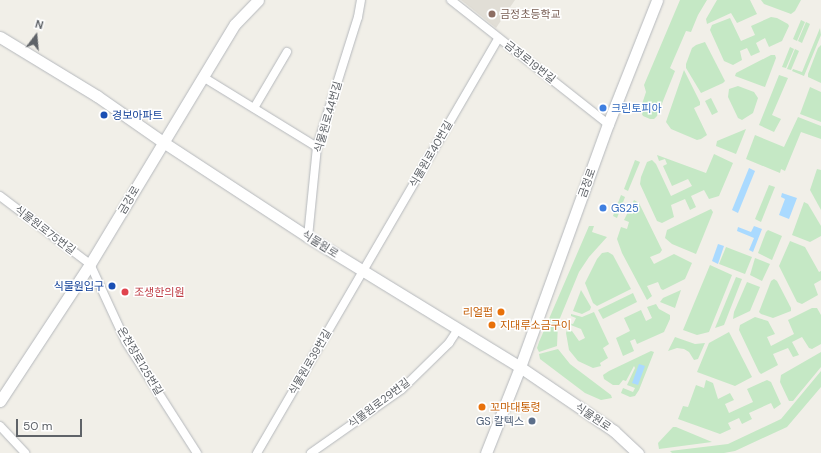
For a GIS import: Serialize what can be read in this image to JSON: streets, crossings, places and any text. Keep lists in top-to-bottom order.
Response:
{
  "streets": {
    "main road": ["금정로", "금강로", "식물원로"],
    "street": [
      "금정로19번길",
      "식물원로44번길",
      "식물원로40번길",
      "식물원로75번길",
      "온천장로125번길",
      "식물원로39번길",
      "식물원로29번길"
    ]
  },
  "crossings": [
    ["금정로19번길", "식물원로40번길"],
    ["금정로19번길", "금정로"],
    ["식물원로44번길", "식물원로"],
    ["식물원로40번길", "식물원로"],
    ["식물원로40번길", "식물원로39번길"],
    ["금정로", "식물원로"],
    ["금강로", "식물원로75번길"],
    ["금강로", "식물원로"],
    ["금강로", "온천장로125번길"],
    ["식물원로75번길", "온천장로125번길"],
    ["식물원로", "식물원로39번길"],
    ["식물원로", "식물원로29번길"]
  ],
  "places": [
    "금정초등학교",
    "크린토피아",
    "경보아파트",
    "GS25",
    "식물원입구",
    "조생한의원",
    "리얼펍",
    "지대루소금구이",
    "꼬마대통령",
    "GS 칼텍스"
  ],
  "scale_bar": "50 m",
  "north": "top"
}
